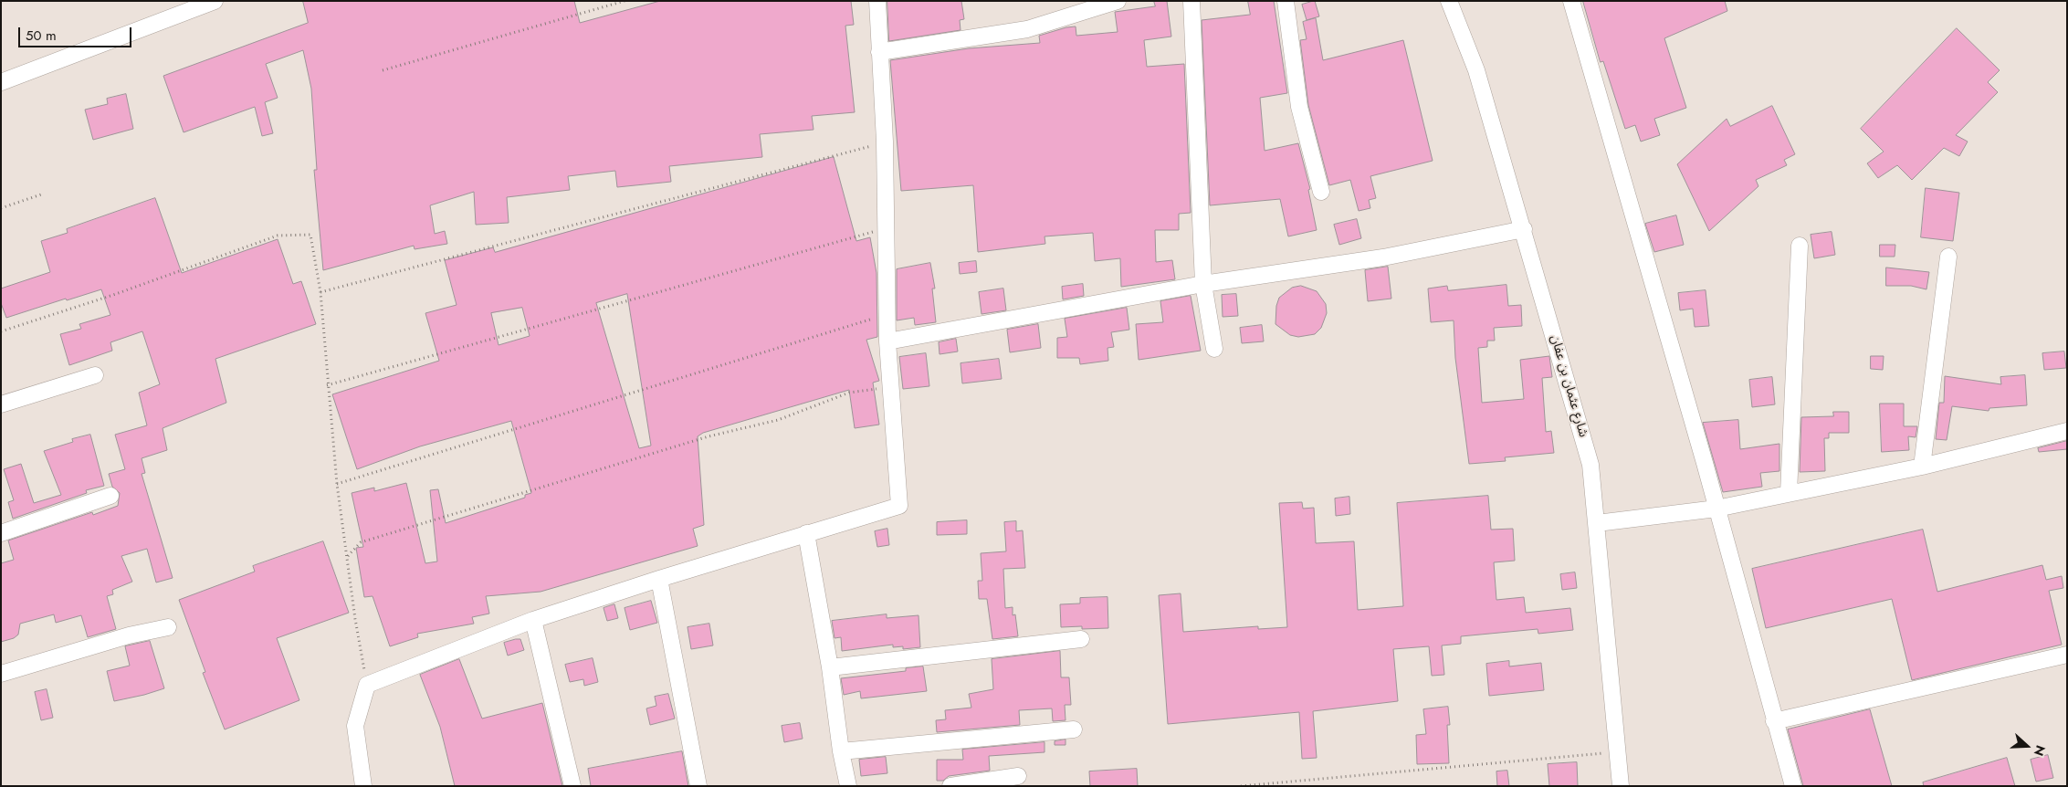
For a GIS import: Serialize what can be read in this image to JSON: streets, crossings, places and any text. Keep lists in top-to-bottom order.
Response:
{
  "streets": {
    "street": ["شارع عثمان بن عفان"]
  },
  "scale_bar": "50 m",
  "north": "right"
}
